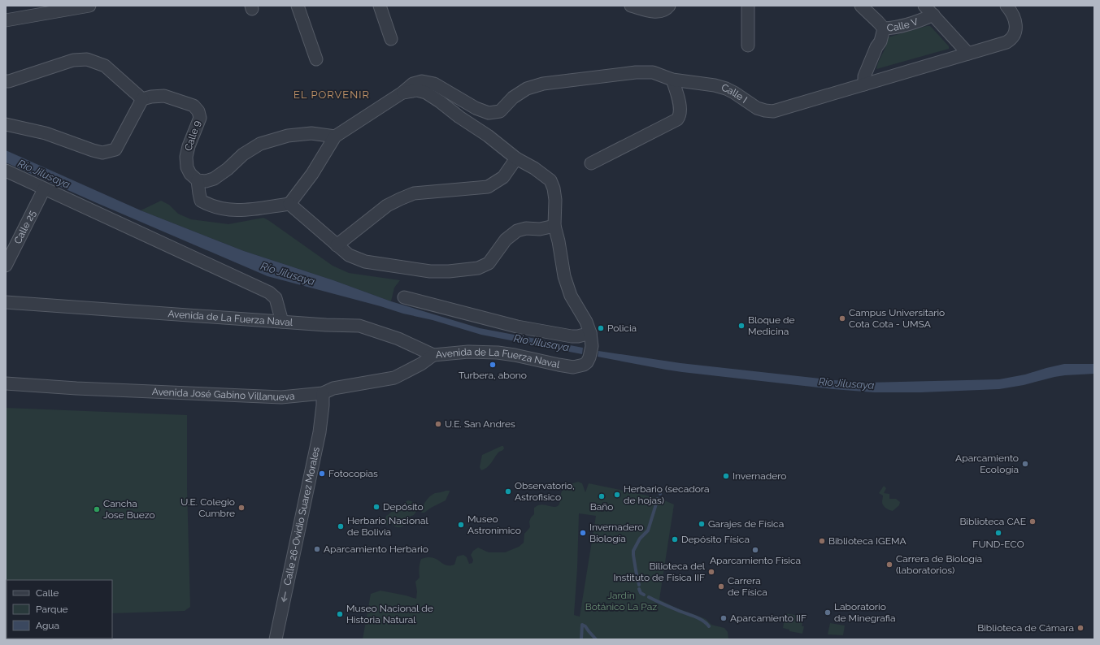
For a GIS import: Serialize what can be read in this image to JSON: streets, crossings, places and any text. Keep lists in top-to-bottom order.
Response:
{
  "streets": {
    "street": [
      "Calle V",
      "Calle I",
      "Calle 9",
      "Calle 25",
      "Avenida de La Fuerza Naval",
      "Avenida José Gabino Villanueva",
      "Calle 26-Ovidio Suarez Morales"
    ]
  },
  "crossings": [
    ["Calle I", "Avenida de La Fuerza Naval"],
    ["Avenida de La Fuerza Naval", "Avenida José Gabino Villanueva"],
    ["Avenida José Gabino Villanueva", "Calle 26-Ovidio Suarez Morales"]
  ],
  "one_way": ["Calle 26-Ovidio Suarez Morales"],
  "districts": ["EL PORVENIR"],
  "water": ["Río Jilusaya"],
  "parks": ["Jardín Botánico La Paz"],
  "places": [
    "Campus Universitario Cota Cota - UMSA",
    "Bloque de Medicina",
    "Policia",
    "Turbera, abono",
    "U.E. San Andres",
    "Aparcamiento Ecología",
    "Fotocopias",
    "Invernadero",
    "Observatorio, Astrofisico",
    "Herbario (secadora de hojas)",
    "Baño",
    "Depósito",
    "U.E. Colegio Cumbre",
    "Cancha Jose Buezo",
    "Biblioteca CAE",
    "Garajes de Física",
    "Museo Astronímico",
    "Herbario Nacional de Bolivia",
    "Invernadero Biología",
    "FUND-ECO",
    "Depósito Física",
    "Biblioteca IGEMA",
    "Aparcamiento Herbario",
    "Aparcamiento Física",
    "Carrera de Biología (laboratorios)",
    "Bilioteca del Instituto de Física IIF",
    "Carrera de Física",
    "Laboratorio de Minegrafia",
    "Museo Nacional de Historia Natural",
    "Aparcamiento IIF",
    "Biblioteca de Cámara"
  ],
  "legend": ["Calle", "Parque", "Agua"]
}
